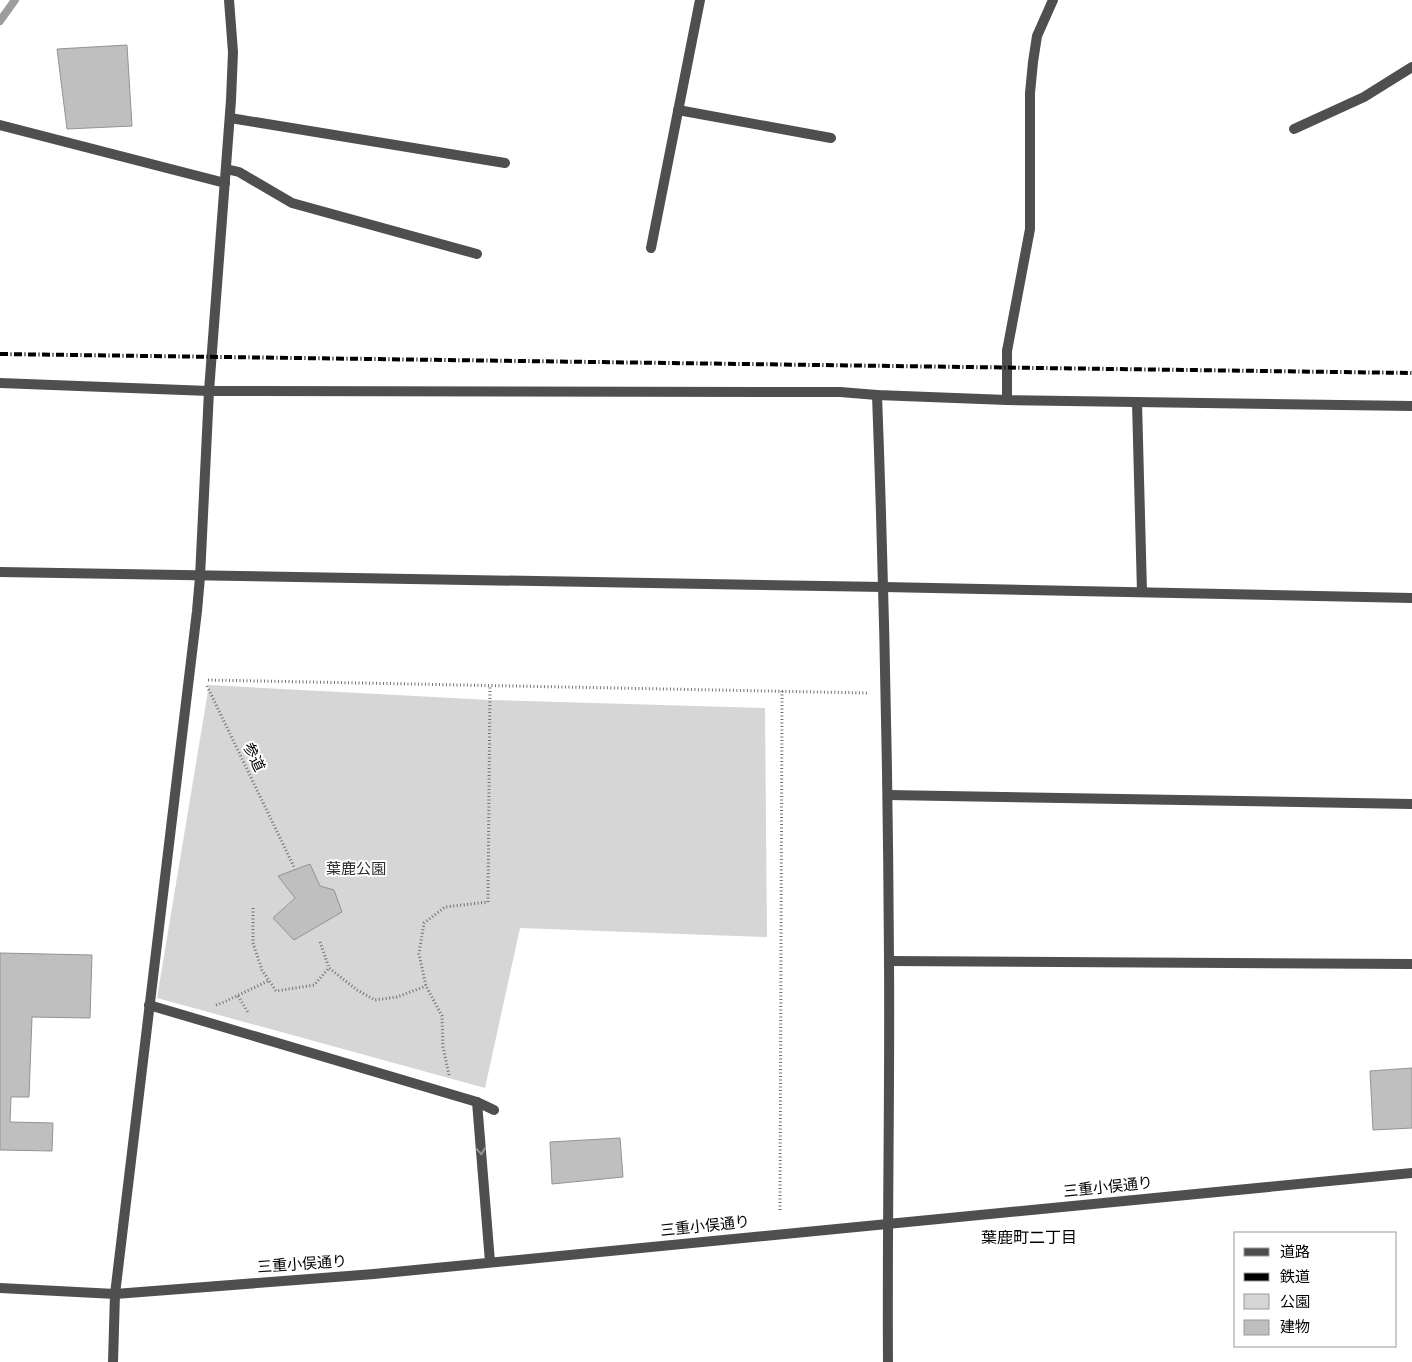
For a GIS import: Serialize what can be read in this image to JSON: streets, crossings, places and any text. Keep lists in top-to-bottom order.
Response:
{
  "streets": {
    "street": ["三重小俣通り"],
    "path": ["参道"]
  },
  "districts": ["葉鹿町二丁目"],
  "parks": ["葉鹿公園"],
  "legend": [
    "道路",
    "鉄道",
    "公園",
    "建物"
  ]
}
